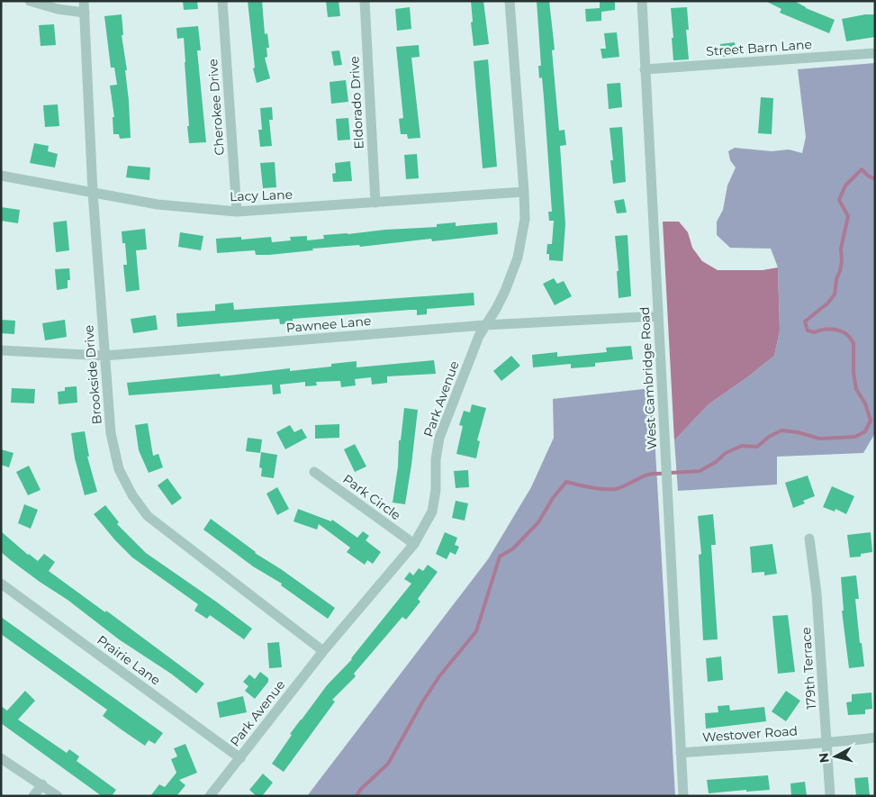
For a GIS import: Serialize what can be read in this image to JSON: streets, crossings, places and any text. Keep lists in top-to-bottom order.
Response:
{
  "streets": {
    "street": [
      "Street Barn Lane",
      "Eldorado Drive",
      "Cherokee Drive",
      "Lacy Lane",
      "Pawnee Lane",
      "Brookside Drive",
      "West Cambridge Road",
      "Park Avenue",
      "Park Circle",
      "Prairie Lane",
      "179th Terrace",
      "Westover Road"
    ]
  },
  "crossings": [
    ["Street Barn Lane", "West Cambridge Road"],
    ["Eldorado Drive", "Lacy Lane"],
    ["Cherokee Drive", "Lacy Lane"],
    ["Lacy Lane", "Brookside Drive"],
    ["Lacy Lane", "Park Avenue"],
    ["Pawnee Lane", "Brookside Drive"],
    ["Pawnee Lane", "West Cambridge Road"],
    ["Pawnee Lane", "Park Avenue"],
    ["Brookside Drive", "Park Avenue"],
    ["West Cambridge Road", "Westover Road"],
    ["Park Avenue", "Park Circle"],
    ["Park Avenue", "Prairie Lane"],
    ["179th Terrace", "Westover Road"]
  ],
  "north": "left"
}
